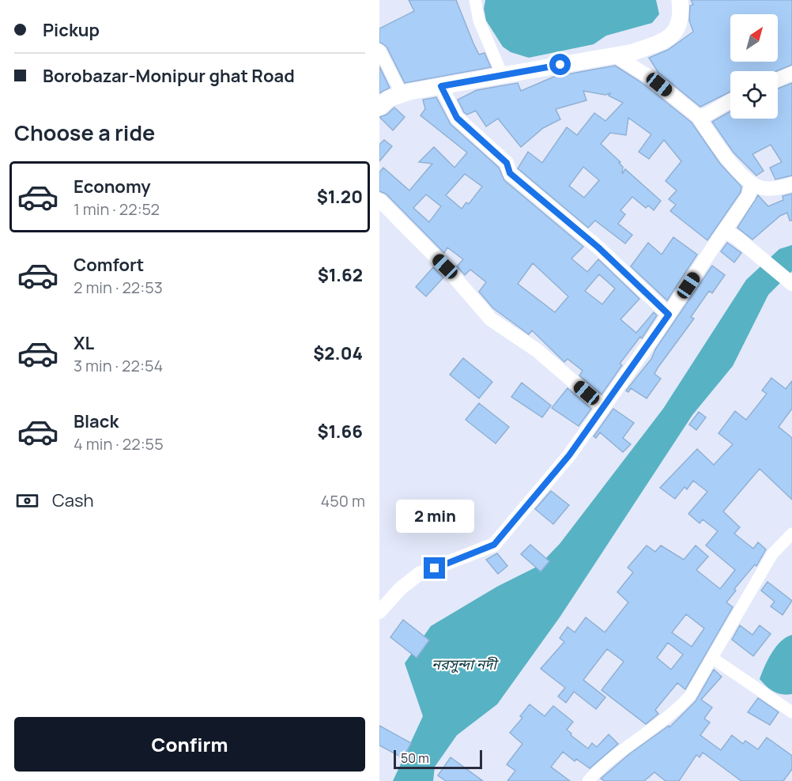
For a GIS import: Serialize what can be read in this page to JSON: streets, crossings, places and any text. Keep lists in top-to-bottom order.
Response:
{
  "water": ["নরসুন্দা নদী"],
  "scale_bar": "50 m",
  "north": "top right",
  "page": {
    "banner": ["Pickup", "Borobazar-Monipur ghat Road"],
    "heading": "Choose a ride",
    "list": [
      {
        "name": "Economy",
        "note": "1 min · 22:52",
        "value": "$1.20"
      },
      {
        "name": "Comfort",
        "note": "2 min · 22:53",
        "value": "$1.62"
      },
      {
        "name": "XL",
        "note": "3 min · 22:54",
        "value": "$2.04"
      },
      {
        "name": "Black",
        "note": "4 min · 22:55",
        "value": "$1.66"
      }
    ],
    "pay": ["Cash", "450 m"],
    "bubble": "2 min",
    "buttons": "Confirm",
    "scale": "50 m"
  }
}
